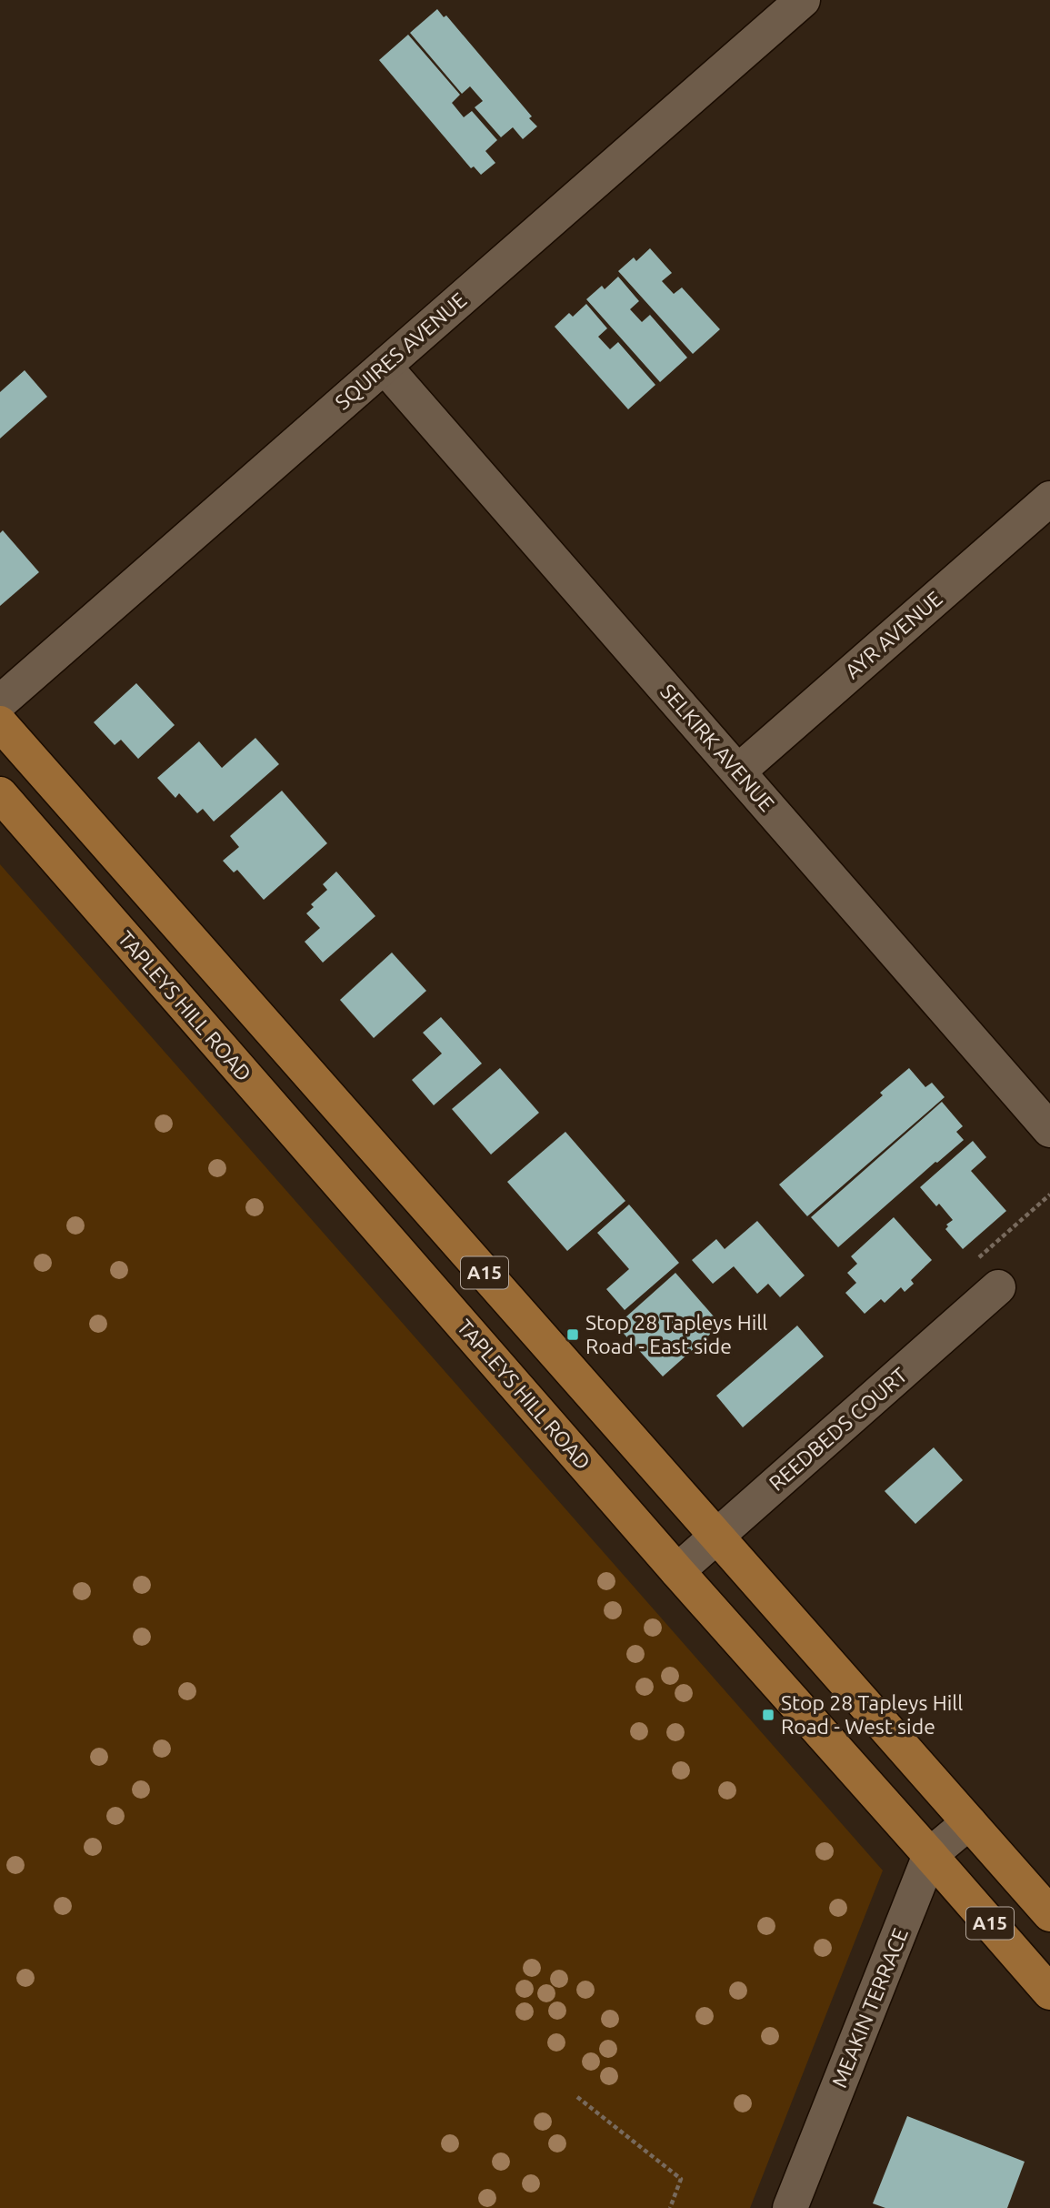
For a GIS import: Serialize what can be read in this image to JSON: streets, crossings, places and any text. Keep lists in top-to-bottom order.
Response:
{
  "streets": {
    "main road": ["TAPLEYS HILL ROAD", "A15"],
    "street": [
      "SQUIRES AVENUE",
      "AYR AVENUE",
      "SELKIRK AVENUE",
      "REEDBEDS COURT",
      "MEAKIN TERRACE"
    ]
  },
  "crossings": [
    ["SQUIRES AVENUE", "SELKIRK AVENUE"],
    ["AYR AVENUE", "SELKIRK AVENUE"],
    ["TAPLEYS HILL ROAD", "REEDBEDS COURT"],
    ["TAPLEYS HILL ROAD", "MEAKIN TERRACE"],
    ["A15", "REEDBEDS COURT"],
    ["A15", "MEAKIN TERRACE"]
  ],
  "places": {
    "transit": ["Stop 28 Tapleys Hill Road - East side", "Stop 28 Tapleys Hill Road - West side"]
  }
}
